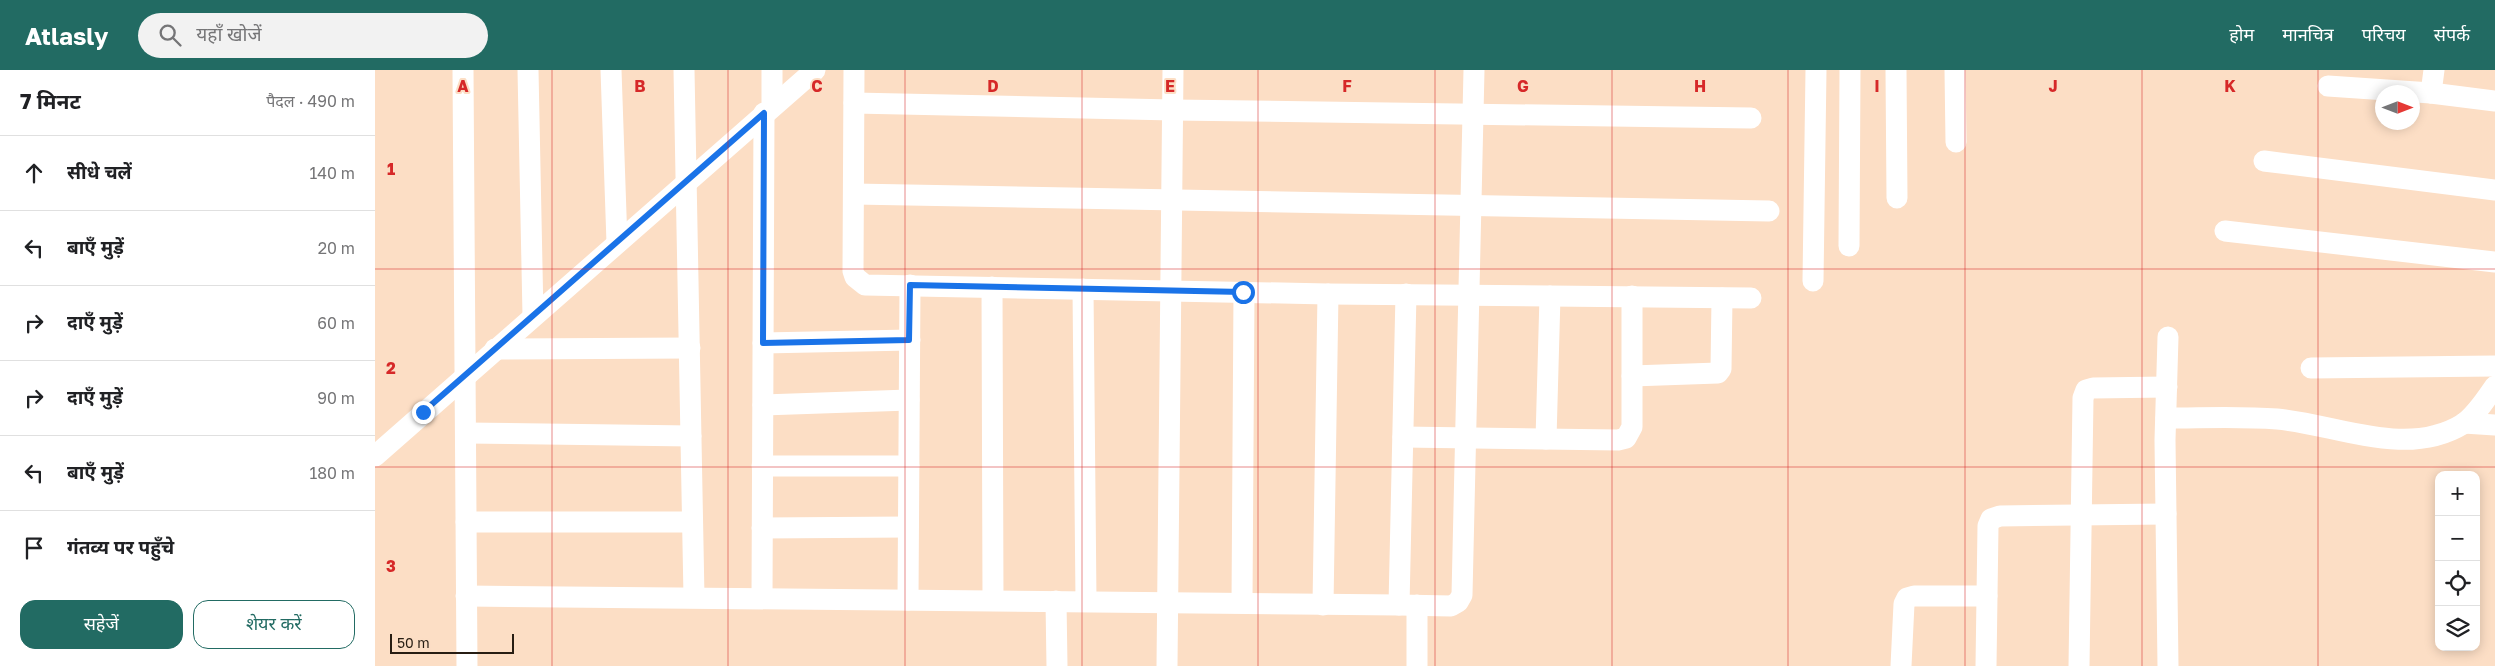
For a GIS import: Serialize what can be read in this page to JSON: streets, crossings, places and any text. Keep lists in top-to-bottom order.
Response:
{
  "scale_bar": "50 m",
  "north": "right",
  "page": {
    "header": "Atlasly",
    "search": "यहाँ खोजें",
    "nav": [
      "होम",
      "मानचित्र",
      "परिचय",
      "संपर्क"
    ],
    "heading": ["7 मिनट", "पैदल · 490 m"],
    "list": [
      ["सीधे चलें", "140 m"],
      ["बाएँ मुड़ें", "20 m"],
      ["दाएँ मुड़ें", "60 m"],
      ["दाएँ मुड़ें", "90 m"],
      ["बाएँ मुड़ें", "180 m"],
      "गंतव्य पर पहुँचे"
    ],
    "map_buttons": ["+", "−"],
    "buttons": ["सहेजें", "शेयर करें"],
    "scale": "50 m"
  },
  "grid": {
    "columns": [
      "A",
      "B",
      "C",
      "D",
      "E",
      "F",
      "G",
      "H",
      "I",
      "J",
      "K"
    ],
    "rows": ["1", "2", "3"]
  }
}
